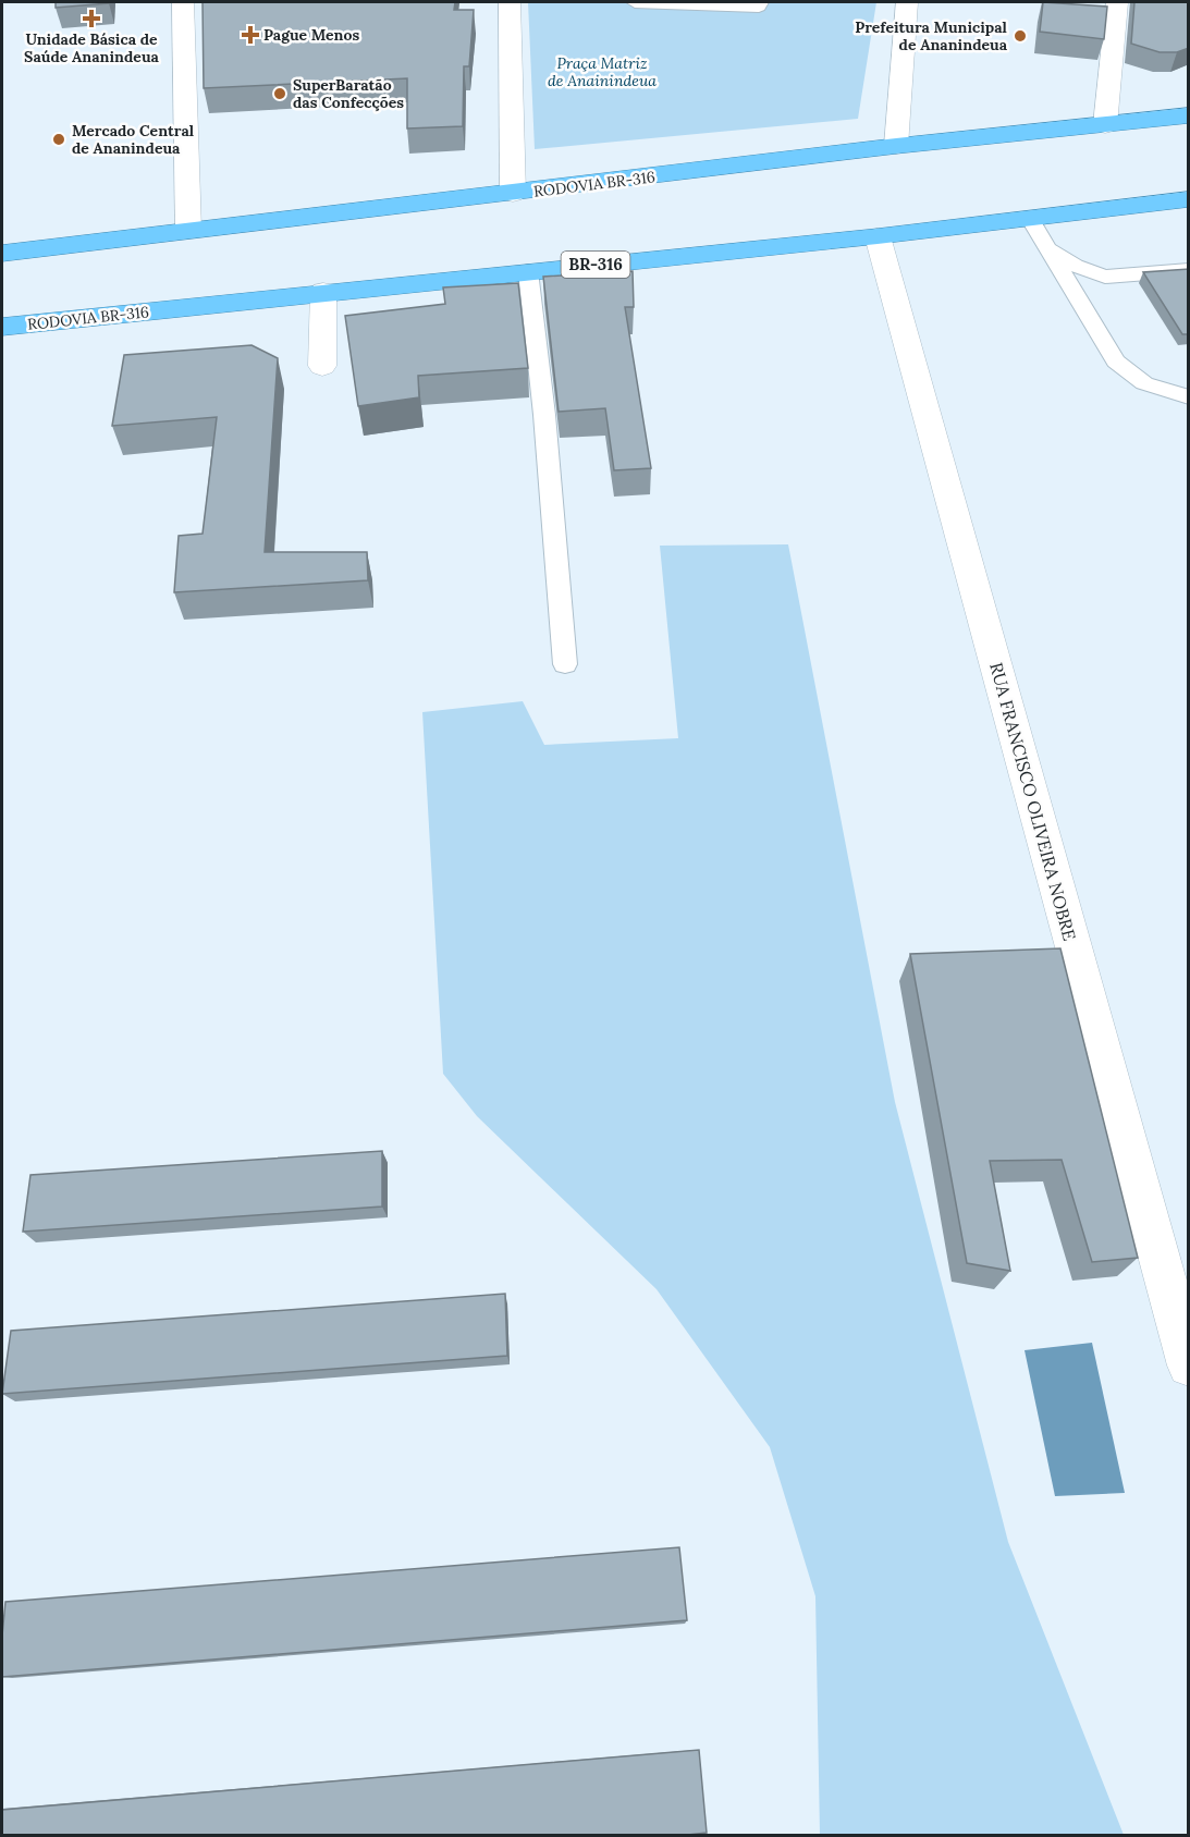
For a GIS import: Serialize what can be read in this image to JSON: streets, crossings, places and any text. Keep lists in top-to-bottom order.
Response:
{
  "streets": {
    "highway": ["RODOVIA BR-316", "BR-316"],
    "street": ["RUA FRANCISCO OLIVEIRA NOBRE"]
  },
  "crossings": [
    ["RODOVIA BR-316", "RUA FRANCISCO OLIVEIRA NOBRE"]
  ],
  "parks": ["Praça Matriz de Anainindeua"],
  "places": {
    "health": ["Unidade Básica de Saúde Ananindeua", "Pague Menos"],
    "other": ["Prefeitura Municipal de Ananindeua", "SuperBaratão das Confecções", "Mercado Central de Ananindeua"]
  }
}
